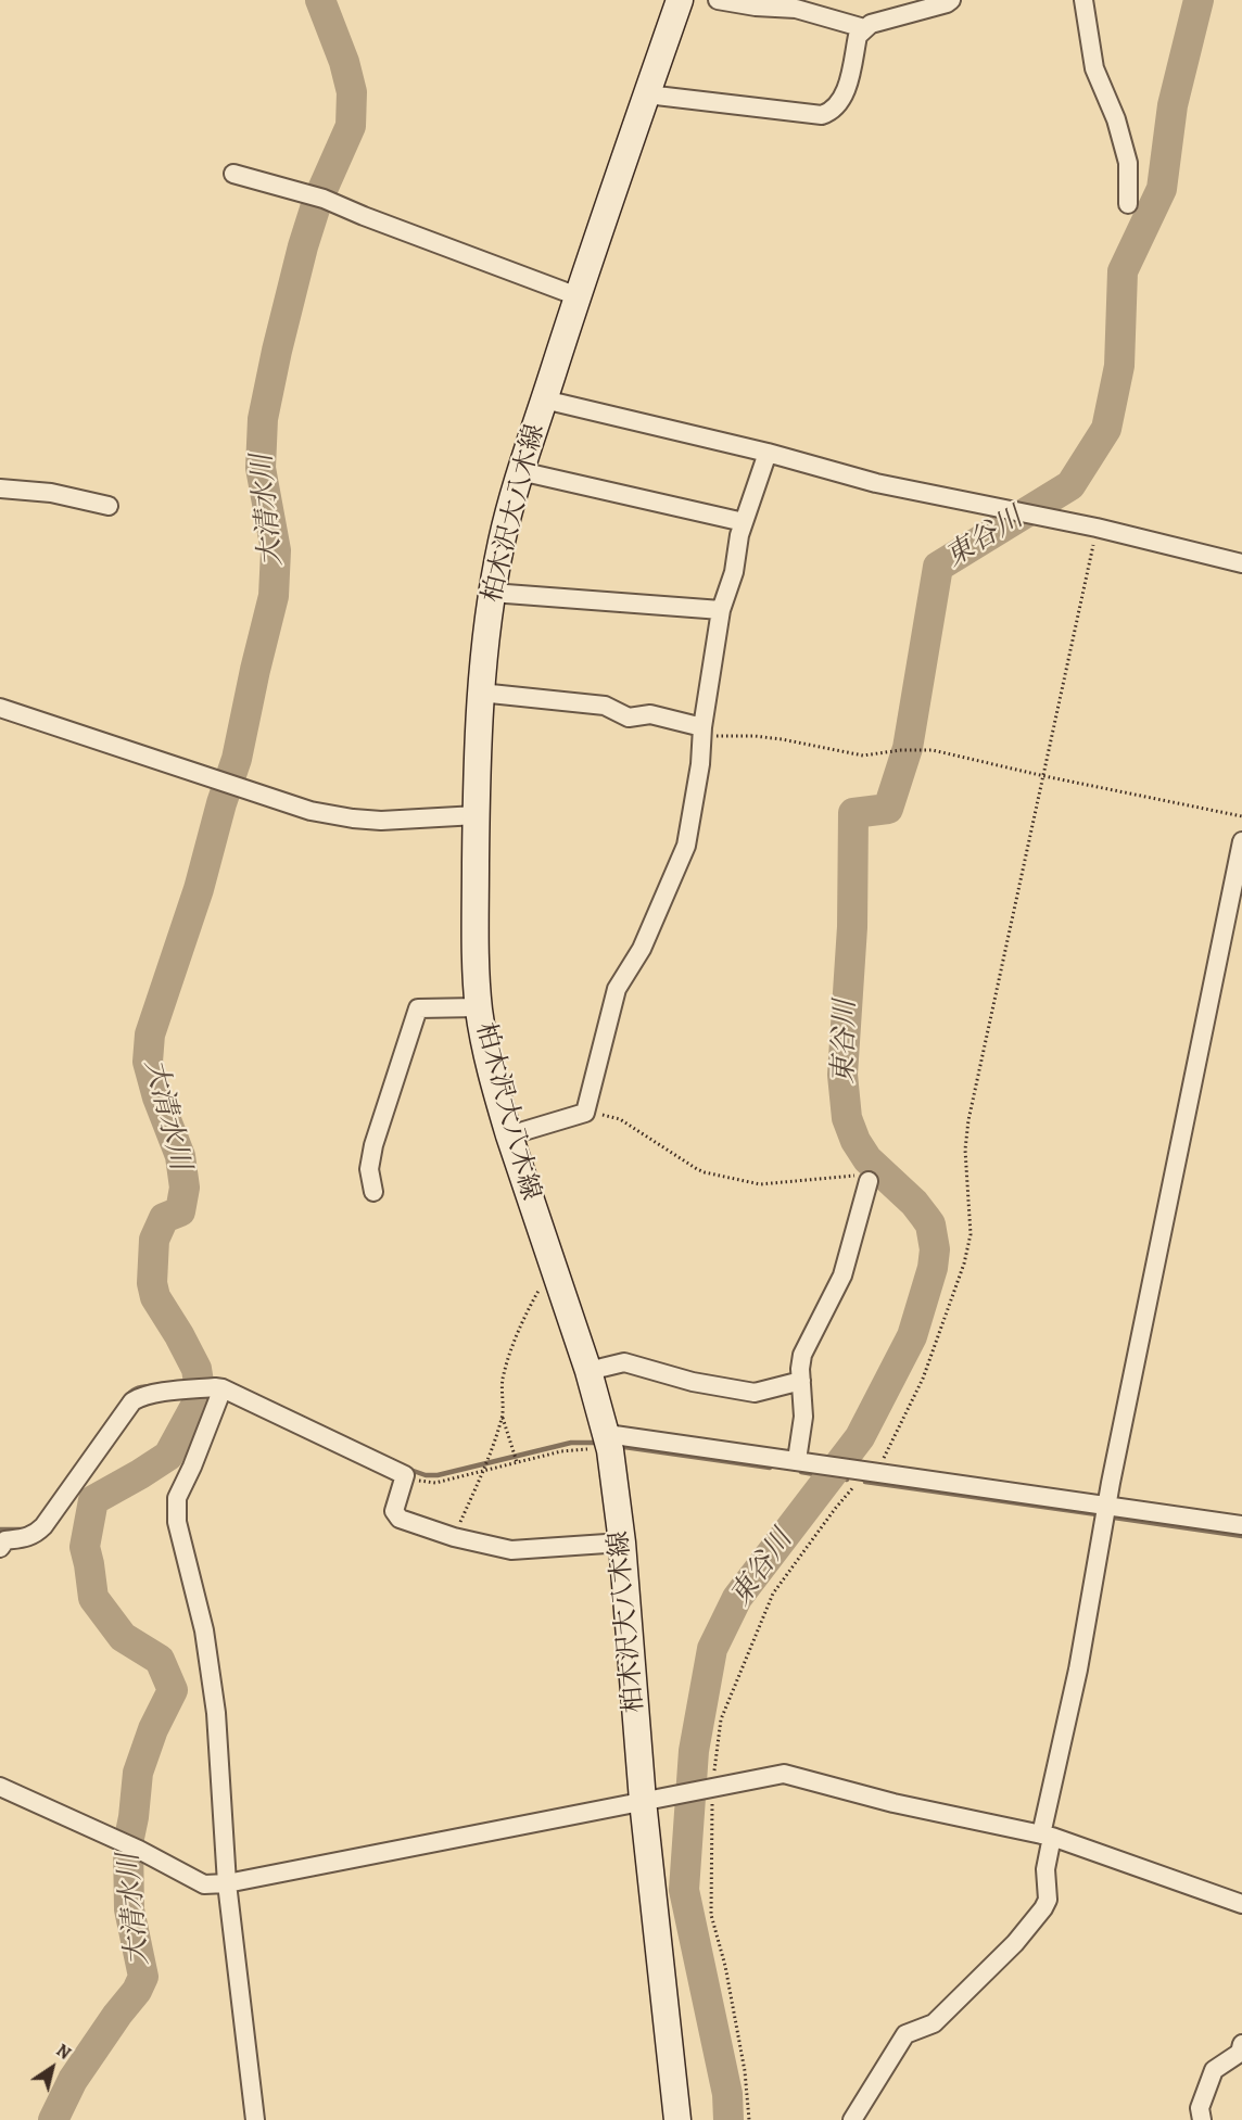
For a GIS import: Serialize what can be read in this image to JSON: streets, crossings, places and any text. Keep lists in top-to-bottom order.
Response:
{
  "streets": {
    "main road": ["柏木沢大八木線"]
  },
  "water": ["大清水川", "東谷川"],
  "north": "top right"
}
